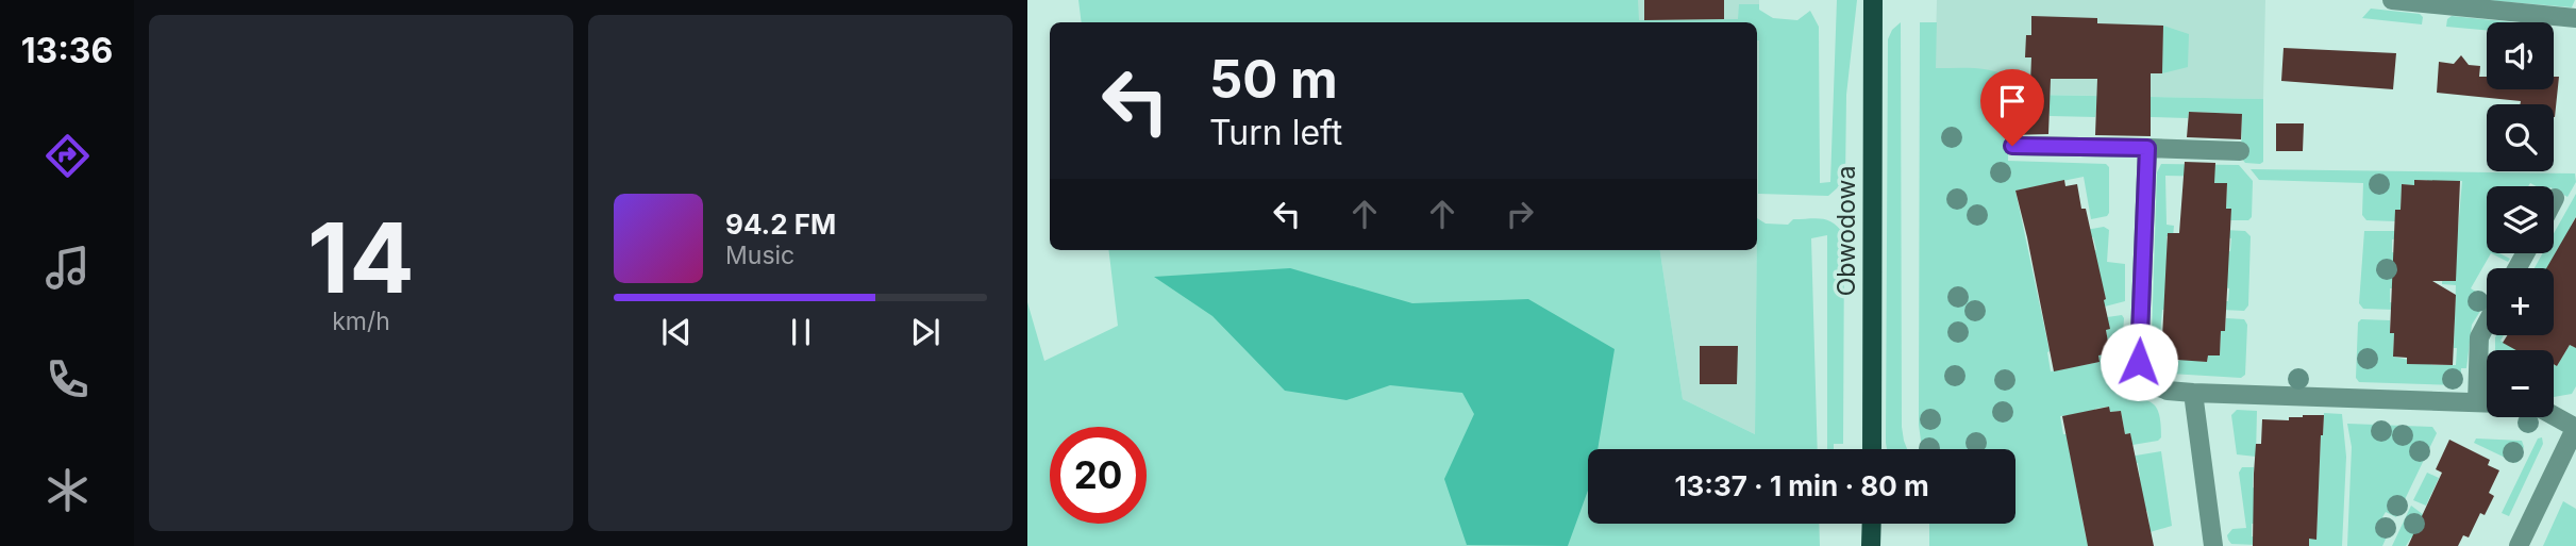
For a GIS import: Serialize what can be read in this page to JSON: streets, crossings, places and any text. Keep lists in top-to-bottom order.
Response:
{
  "streets": {
    "main road": ["Obwodowa"]
  },
  "page": {
    "tabs": "13:36",
    "tile": ["14", "km/h"],
    "map_buttons": ["+", "−"],
    "turn": ["50 m", "Turn left"],
    "song": ["94.2 FM", "Music"],
    "limit": "20",
    "trip": "13:37 · 1 min · 80 m"
  }
}
